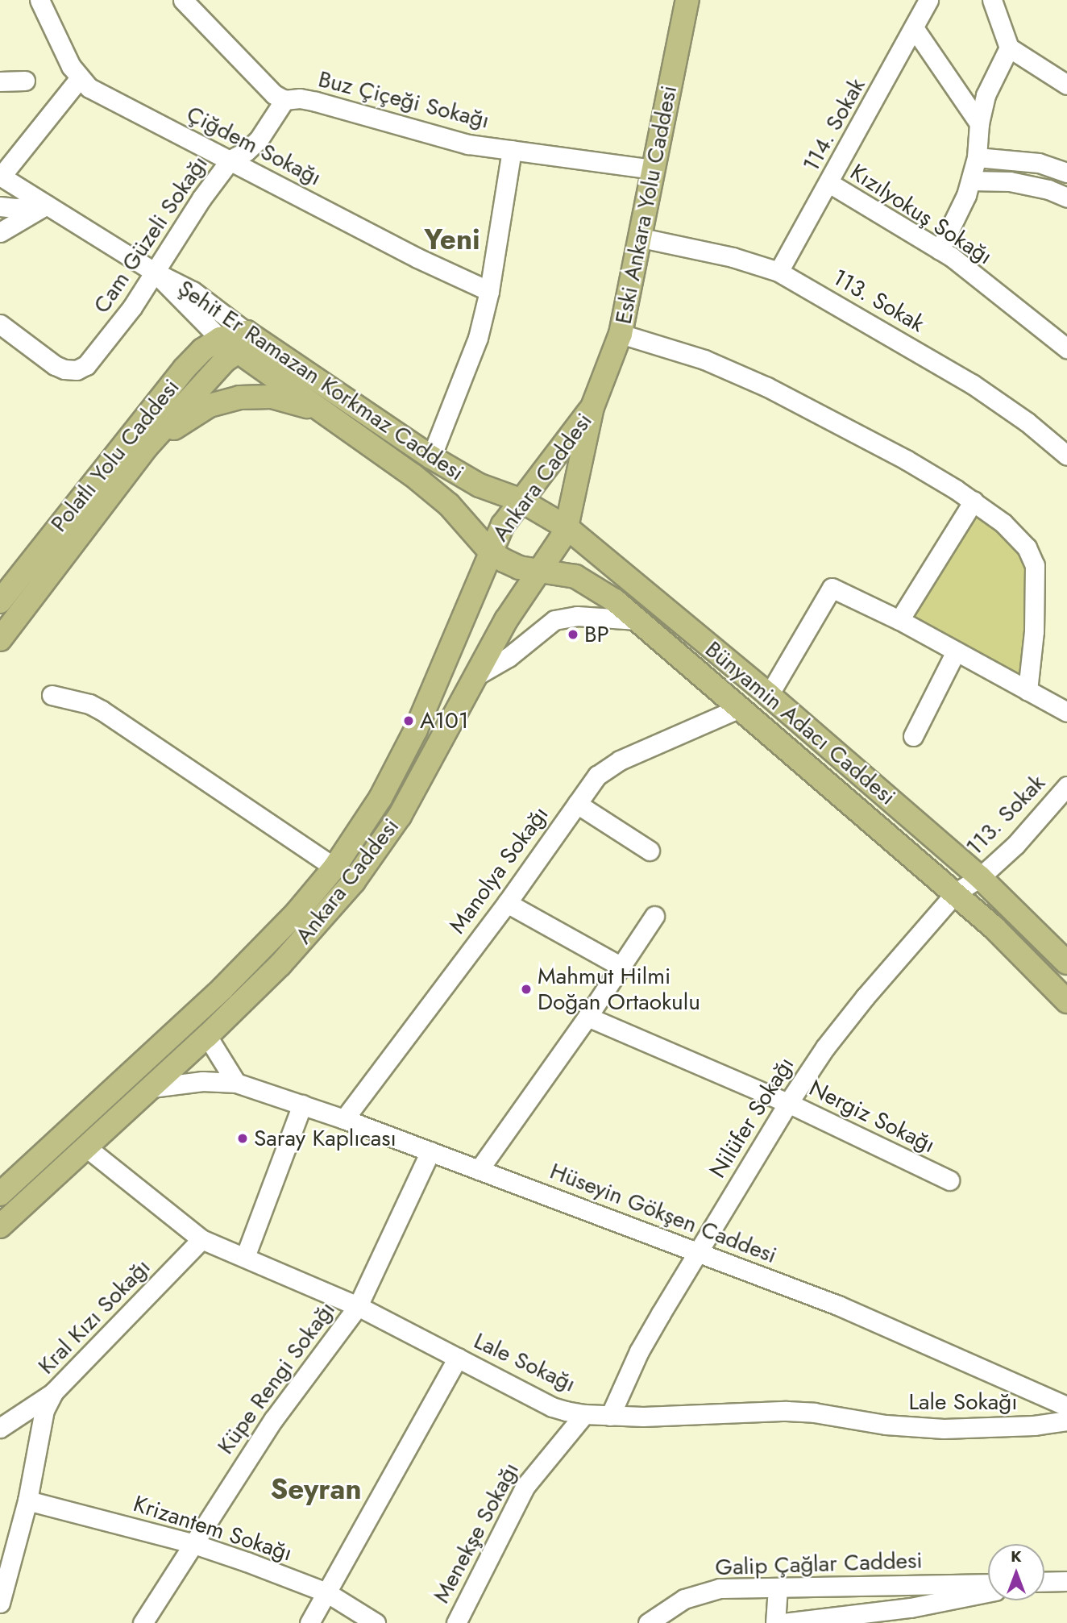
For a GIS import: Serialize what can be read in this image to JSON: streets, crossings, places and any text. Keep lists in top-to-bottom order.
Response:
{
  "streets": {
    "main road": [
      "Eski Ankara Yolu Caddesi",
      "Şehit Er Ramazan Korkmaz Caddesi",
      "Polatlı Yolu Caddesi",
      "Ankara Caddesi",
      "Bünyamin Adacı Caddesi"
    ],
    "street": [
      "Buz Çiçeği Sokağı",
      "114. Sokak",
      "Çiğdem Sokağı",
      "Kızılyokuş Sokağı",
      "Cam Güzeli Sokağı",
      "113. Sokak",
      "Manolya Sokağı",
      "Nergiz Sokağı",
      "Nilüfer Sokağı",
      "Hüseyin Gökşen Caddesi",
      "Kral Kızı Sokağı",
      "Lale Sokağı",
      "Küpe Rengi Sokağı",
      "Krizantem Sokağı",
      "Menekşe Sokağı",
      "Galip Çağlar Caddesi"
    ]
  },
  "crossings": [
    ["Buz Çiçeği Sokağı", "Eski Ankara Yolu Caddesi"],
    ["Buz Çiçeği Sokağı", "Cam Güzeli Sokağı"],
    ["114. Sokak", "Kızılyokuş Sokağı"],
    ["114. Sokak", "113. Sokak"],
    ["Çiğdem Sokağı", "Cam Güzeli Sokağı"],
    ["Eski Ankara Yolu Caddesi", "113. Sokak"],
    ["Eski Ankara Yolu Caddesi", "Ankara Caddesi"],
    ["Cam Güzeli Sokağı", "Şehit Er Ramazan Korkmaz Caddesi"],
    ["113. Sokak", "Bünyamin Adacı Caddesi"],
    ["113. Sokak", "Nilüfer Sokağı"],
    ["Şehit Er Ramazan Korkmaz Caddesi", "Polatlı Yolu Caddesi"],
    ["Şehit Er Ramazan Korkmaz Caddesi", "Ankara Caddesi"],
    ["Şehit Er Ramazan Korkmaz Caddesi", "Bünyamin Adacı Caddesi"],
    ["Şehit Er Ramazan Korkmaz Caddesi", "Manolya Sokağı"],
    ["Şehit Er Ramazan Korkmaz Caddesi", "Nilüfer Sokağı"],
    ["Ankara Caddesi", "Bünyamin Adacı Caddesi"],
    ["Ankara Caddesi", "Hüseyin Gökşen Caddesi"],
    ["Ankara Caddesi", "Lale Sokağı"],
    ["Bünyamin Adacı Caddesi", "Nilüfer Sokağı"],
    ["Manolya Sokağı", "Hüseyin Gökşen Caddesi"],
    ["Nergiz Sokağı", "Nilüfer Sokağı"],
    ["Nilüfer Sokağı", "Hüseyin Gökşen Caddesi"],
    ["Nilüfer Sokağı", "Lale Sokağı"],
    ["Hüseyin Gökşen Caddesi", "Küpe Rengi Sokağı"],
    ["Kral Kızı Sokağı", "Lale Sokağı"],
    ["Kral Kızı Sokağı", "Krizantem Sokağı"],
    ["Lale Sokağı", "Küpe Rengi Sokağı"],
    ["Lale Sokağı", "Menekşe Sokağı"],
    ["Küpe Rengi Sokağı", "Krizantem Sokağı"]
  ],
  "districts": ["Yeni", "Seyran"],
  "places": [
    "BP",
    "A101",
    "Mahmut Hilmi Doğan Ortaokulu",
    "Saray Kaplıcası"
  ],
  "north": "top"
}
